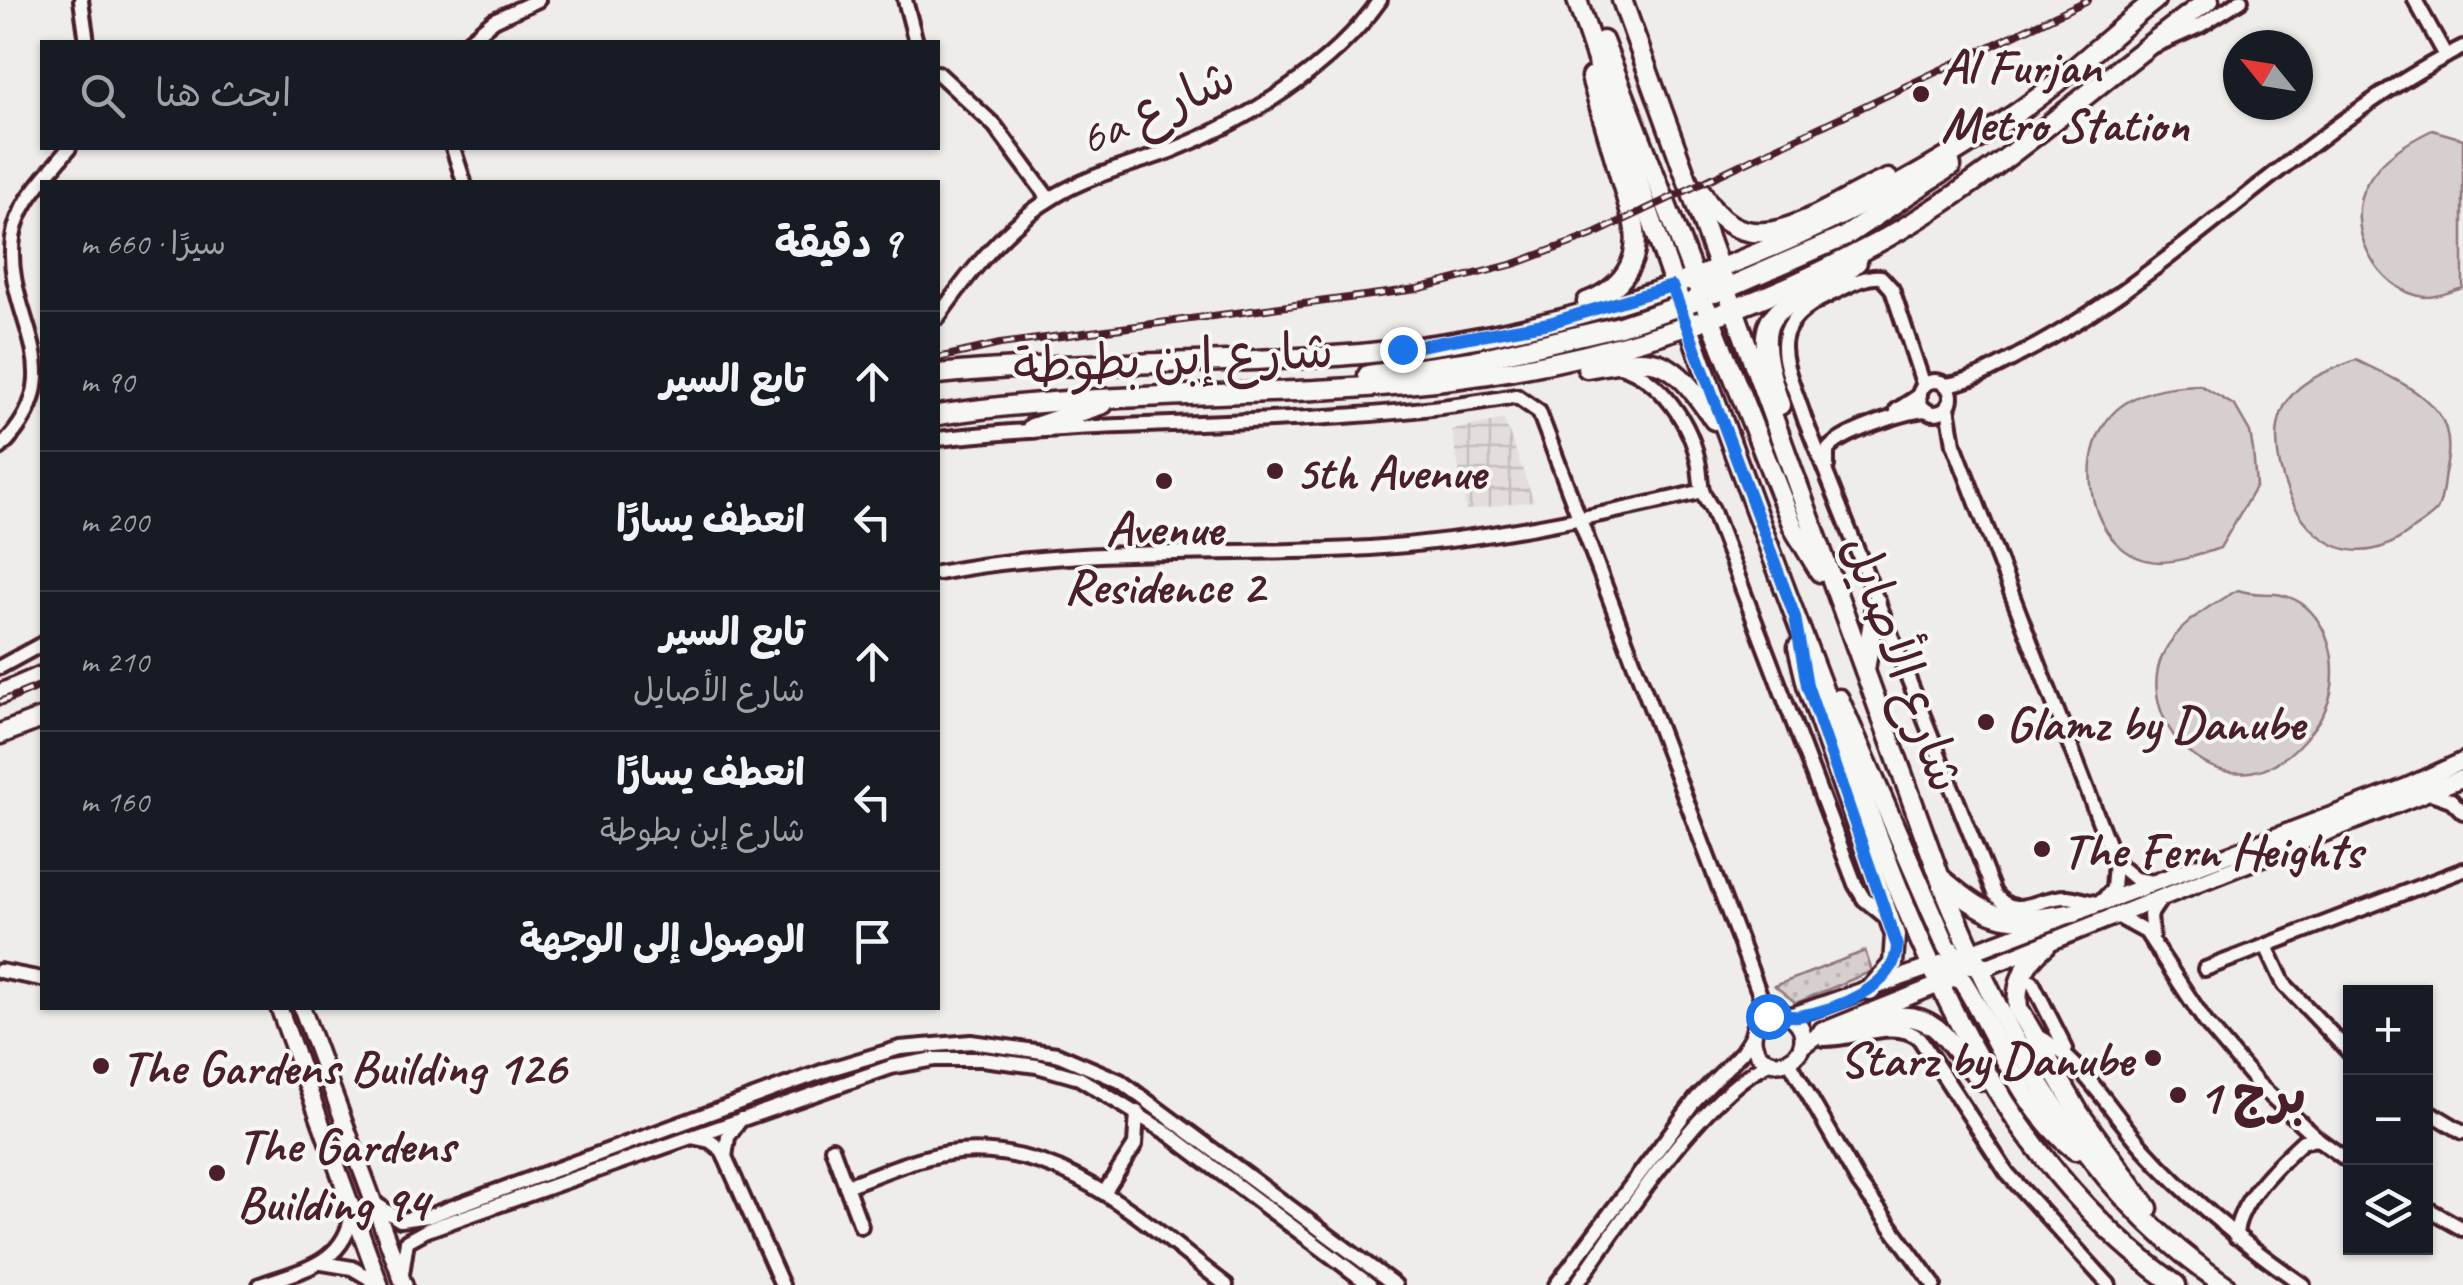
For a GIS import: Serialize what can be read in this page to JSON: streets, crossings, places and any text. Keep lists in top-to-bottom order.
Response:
{
  "streets": {
    "main road": ["شارع إبن بطوطة", "شارع الأصايل"],
    "street": ["6a شارع"]
  },
  "crossings": [
    ["شارع إبن بطوطة", "شارع الأصايل"]
  ],
  "places": [
    "Al Furjan Metro Station",
    "5th Avenue",
    "Avenue Residence 2",
    "Glamz by Danube",
    "The Fern Heights",
    "Starz by Danube",
    "The Gardens Building 126",
    "برج 1",
    "The Gardens Building 94"
  ],
  "north": "top left",
  "page": {
    "search": "ابحث هنا",
    "heading": ["9 دقيقة", "سيرًا · 660 m"],
    "list": [
      ["تابع السير", "90 m"],
      ["انعطف يسارًا", "200 m"],
      ["تابع السير", "شارع الأصايل", "210 m"],
      ["انعطف يسارًا", "شارع إبن بطوطة", "160 m"],
      "الوصول إلى الوجهة"
    ],
    "map_buttons": ["+", "−"]
  }
}
